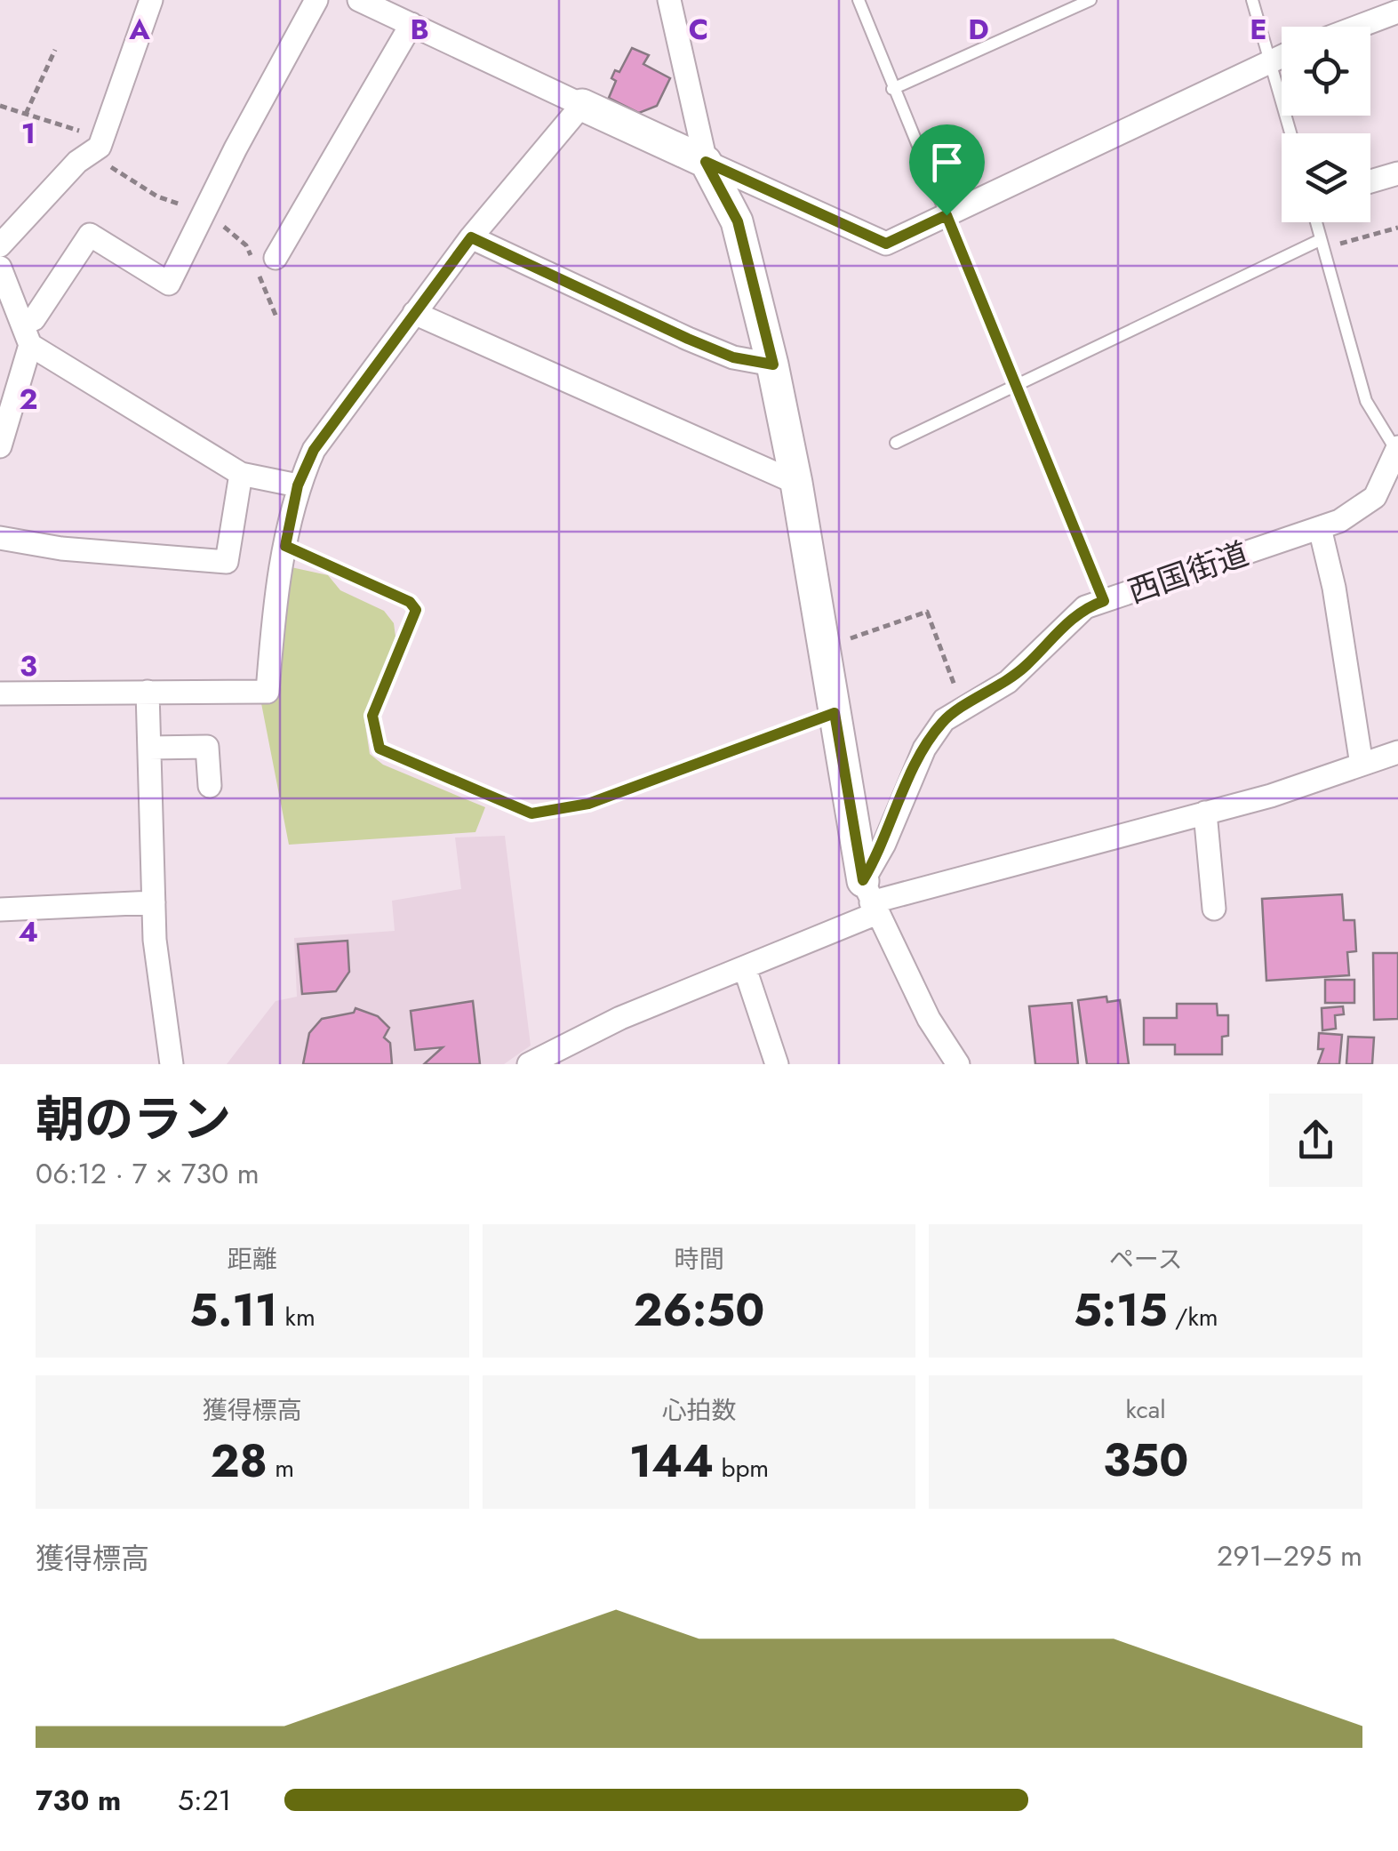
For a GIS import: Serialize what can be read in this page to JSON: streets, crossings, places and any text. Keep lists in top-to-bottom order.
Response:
{
  "streets": {
    "street": ["西国街道"]
  },
  "page": {
    "heading": ["朝のラン", "06:12 · 7 × 730 m"],
    "stats": [
      ["距離", "5.11 km"],
      ["時間", "26:50"],
      ["ペース", "5:15 /km"],
      ["獲得標高", "28 m"],
      ["心拍数", "144 bpm"],
      ["kcal", "350"]
    ],
    "chart": ["獲得標高", "291–295 m"],
    "list": [
      {
        "name": "730 m",
        "note": "5:21"
      }
    ]
  },
  "grid": {
    "columns": [
      "A",
      "B",
      "C",
      "D",
      "E"
    ],
    "rows": [
      "1",
      "2",
      "3",
      "4"
    ]
  }
}
